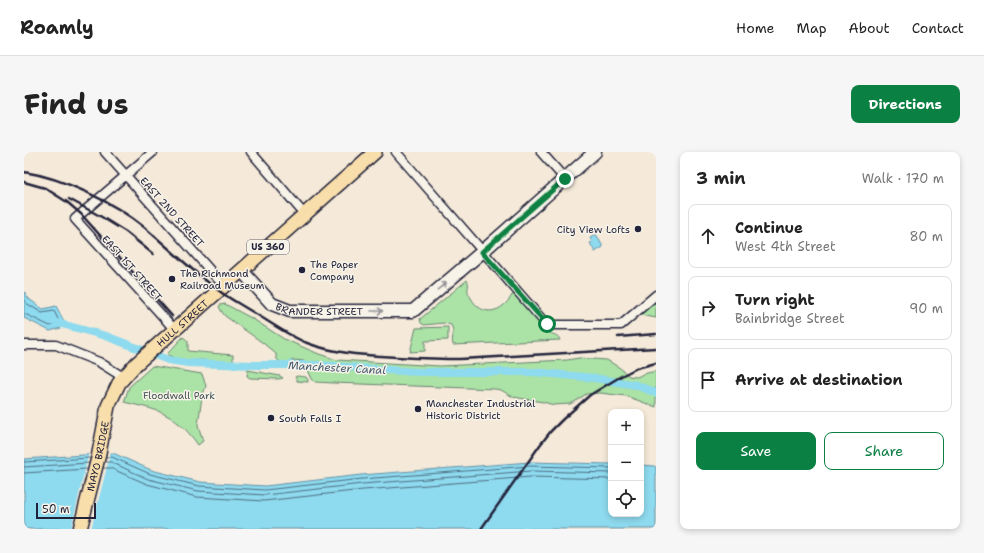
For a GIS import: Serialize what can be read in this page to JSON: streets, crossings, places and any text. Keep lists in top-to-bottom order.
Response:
{
  "streets": {
    "main road": ["US 360", "HULL STREET", "MAYO BRIDGE"],
    "street": ["EAST 2ND STREET", "EAST 1ST STREET", "BRANDER STREET"]
  },
  "crossings": [
    ["EAST 2ND STREET", "EAST 1ST STREET"],
    ["EAST 2ND STREET", "HULL STREET"],
    ["EAST 1ST STREET", "HULL STREET"],
    ["BRANDER STREET", "HULL STREET"],
    ["HULL STREET", "MAYO BRIDGE"]
  ],
  "one_way": ["BRANDER STREET"],
  "water": ["Manchester Canal"],
  "parks": ["Floodwall Park"],
  "places": [
    "City View Lofts",
    "The Paper Company",
    "The Richmond Railroad Museum",
    "Manchester Industrial Historic District",
    "South Falls I"
  ],
  "scale_bar": "50 m",
  "page": {
    "header": "Roamly",
    "nav": [
      "Home",
      "Map",
      "About",
      "Contact"
    ],
    "title": "Find us",
    "buttons": [
      "Directions",
      ["Save", "Share"]
    ],
    "heading": ["3 min", "Walk · 170 m"],
    "list": [
      ["Continue", "West 4th Street", "80 m"],
      ["Turn right", "Bainbridge Street", "90 m"],
      "Arrive at destination"
    ],
    "map_buttons": ["+", "−"],
    "scale": "50 m"
  }
}
